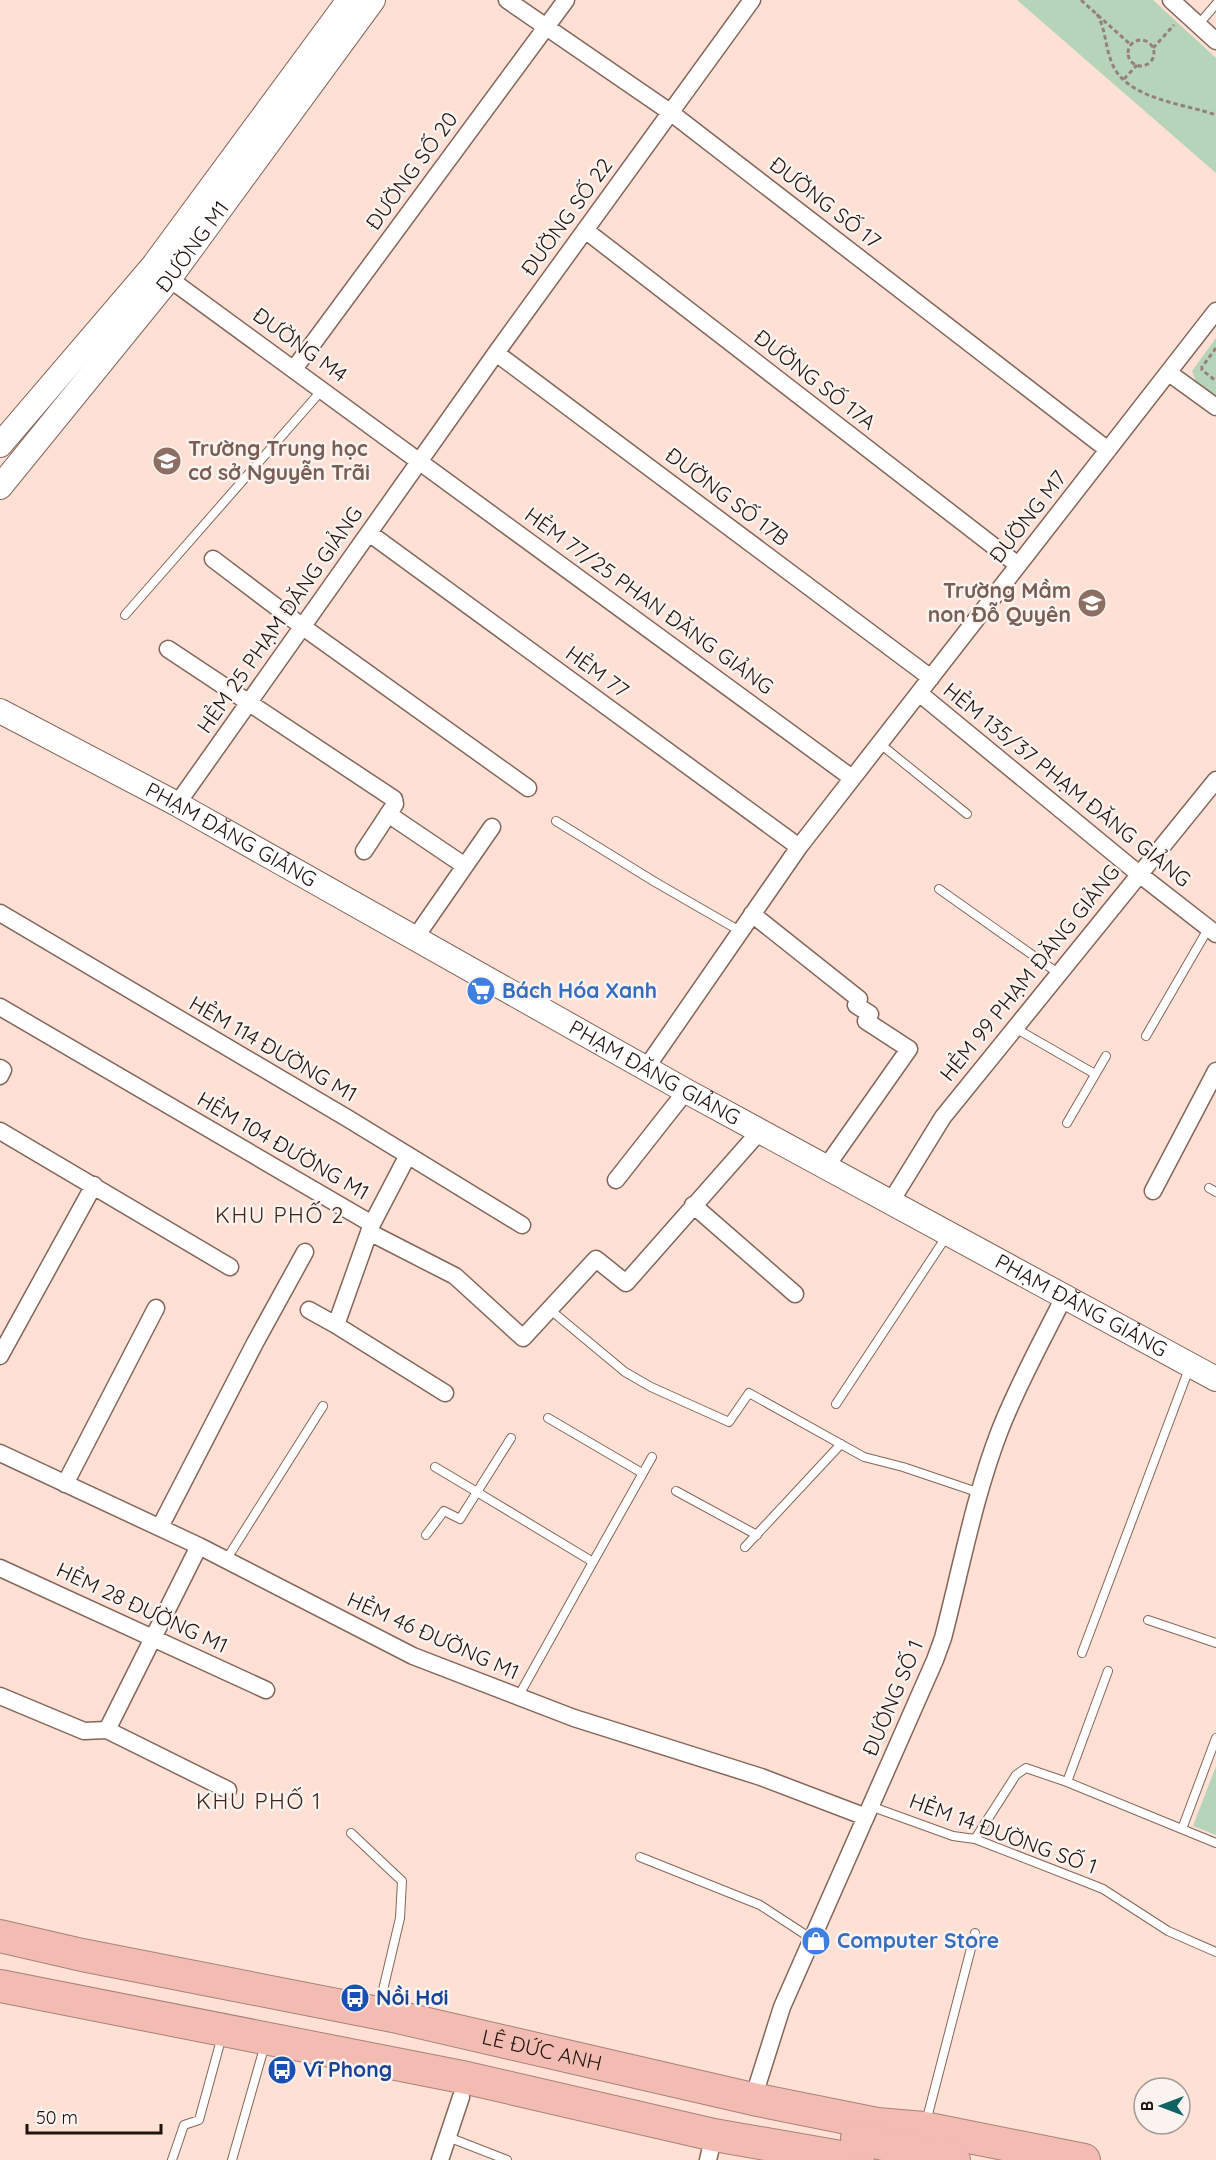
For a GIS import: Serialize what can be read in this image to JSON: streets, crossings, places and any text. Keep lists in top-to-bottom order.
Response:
{
  "streets": {
    "highway": ["LÊ ĐỨC ANH"],
    "street": [
      "ĐƯỜNG SỐ 20",
      "ĐƯỜNG SỐ 17",
      "ĐƯỜNG SỐ 22",
      "ĐƯỜNG M1",
      "ĐƯỜNG M4",
      "ĐƯỜNG SỐ 17A",
      "ĐƯỜNG SỐ 17B",
      "ĐƯỜNG M7",
      "HẺM 77/25 PHAN ĐĂNG GIẢNG",
      "HẺM 25 PHẠM ĐĂNG GIẢNG",
      "HẺM 77",
      "HẺM 135/37 PHẠM ĐĂNG GIẢNG",
      "PHẠM ĐĂNG GIẢNG",
      "HẺM 99 PHẠM ĐĂNG GIẢNG",
      "HẺM 114 ĐƯỜNG M1",
      "HẺM 104 ĐƯỜNG M1",
      "HẺM 28 ĐƯỜNG M1",
      "HẺM 46 ĐƯỜNG M1",
      "ĐƯỜNG SỐ 1"
    ],
    "lane": ["HẺM 14 ĐƯỜNG SỐ 1"]
  },
  "crossings": [
    ["ĐƯỜNG SỐ 20", "ĐƯỜNG SỐ 17"],
    ["ĐƯỜNG SỐ 20", "ĐƯỜNG M4"],
    ["ĐƯỜNG SỐ 17", "ĐƯỜNG SỐ 22"],
    ["ĐƯỜNG SỐ 17", "ĐƯỜNG M7"],
    ["ĐƯỜNG SỐ 22", "ĐƯỜNG M4"],
    ["ĐƯỜNG SỐ 22", "ĐƯỜNG SỐ 17A"],
    ["ĐƯỜNG SỐ 22", "ĐƯỜNG SỐ 17B"],
    ["ĐƯỜNG SỐ 22", "HẺM 77/25 PHAN ĐĂNG GIẢNG"],
    ["ĐƯỜNG SỐ 22", "HẺM 25 PHẠM ĐĂNG GIẢNG"],
    ["ĐƯỜNG M1", "ĐƯỜNG M4"],
    ["ĐƯỜNG M4", "HẺM 77/25 PHAN ĐĂNG GIẢNG"],
    ["ĐƯỜNG M4", "HẺM 25 PHẠM ĐĂNG GIẢNG"],
    ["ĐƯỜNG SỐ 17A", "ĐƯỜNG M7"],
    ["ĐƯỜNG SỐ 17B", "ĐƯỜNG M7"],
    ["ĐƯỜNG M7", "HẺM 77/25 PHAN ĐĂNG GIẢNG"],
    ["ĐƯỜNG M7", "HẺM 77"],
    ["ĐƯỜNG M7", "HẺM 135/37 PHẠM ĐĂNG GIẢNG"],
    ["ĐƯỜNG M7", "PHẠM ĐĂNG GIẢNG"],
    ["HẺM 77/25 PHAN ĐĂNG GIẢNG", "HẺM 25 PHẠM ĐĂNG GIẢNG"],
    ["HẺM 25 PHẠM ĐĂNG GIẢNG", "HẺM 77"],
    ["HẺM 25 PHẠM ĐĂNG GIẢNG", "PHẠM ĐĂNG GIẢNG"],
    ["HẺM 135/37 PHẠM ĐĂNG GIẢNG", "HẺM 99 PHẠM ĐĂNG GIẢNG"],
    ["PHẠM ĐĂNG GIẢNG", "HẺM 99 PHẠM ĐĂNG GIẢNG"],
    ["PHẠM ĐĂNG GIẢNG", "ĐƯỜNG SỐ 1"],
    ["HẺM 46 ĐƯỜNG M1", "ĐƯỜNG SỐ 1"],
    ["HẺM 46 ĐƯỜNG M1", "HẺM 14 ĐƯỜNG SỐ 1"],
    ["ĐƯỜNG SỐ 1", "HẺM 14 ĐƯỜNG SỐ 1"],
    ["ĐƯỜNG SỐ 1", "LÊ ĐỨC ANH"]
  ],
  "districts": ["KHU PHỐ 2", "KHU PHỐ 1"],
  "places": {
    "school or university": ["Trường Trung học cơ sở Nguyễn Trãi", "Trường Mầm non Đỗ Quyên"],
    "supermarket": ["Bách Hóa Xanh"],
    "shop": ["Computer Store"],
    "bus stop": ["Nồi Hơi", "Vĩ Phong"]
  },
  "scale_bar": "50 m",
  "north": "left"
}
